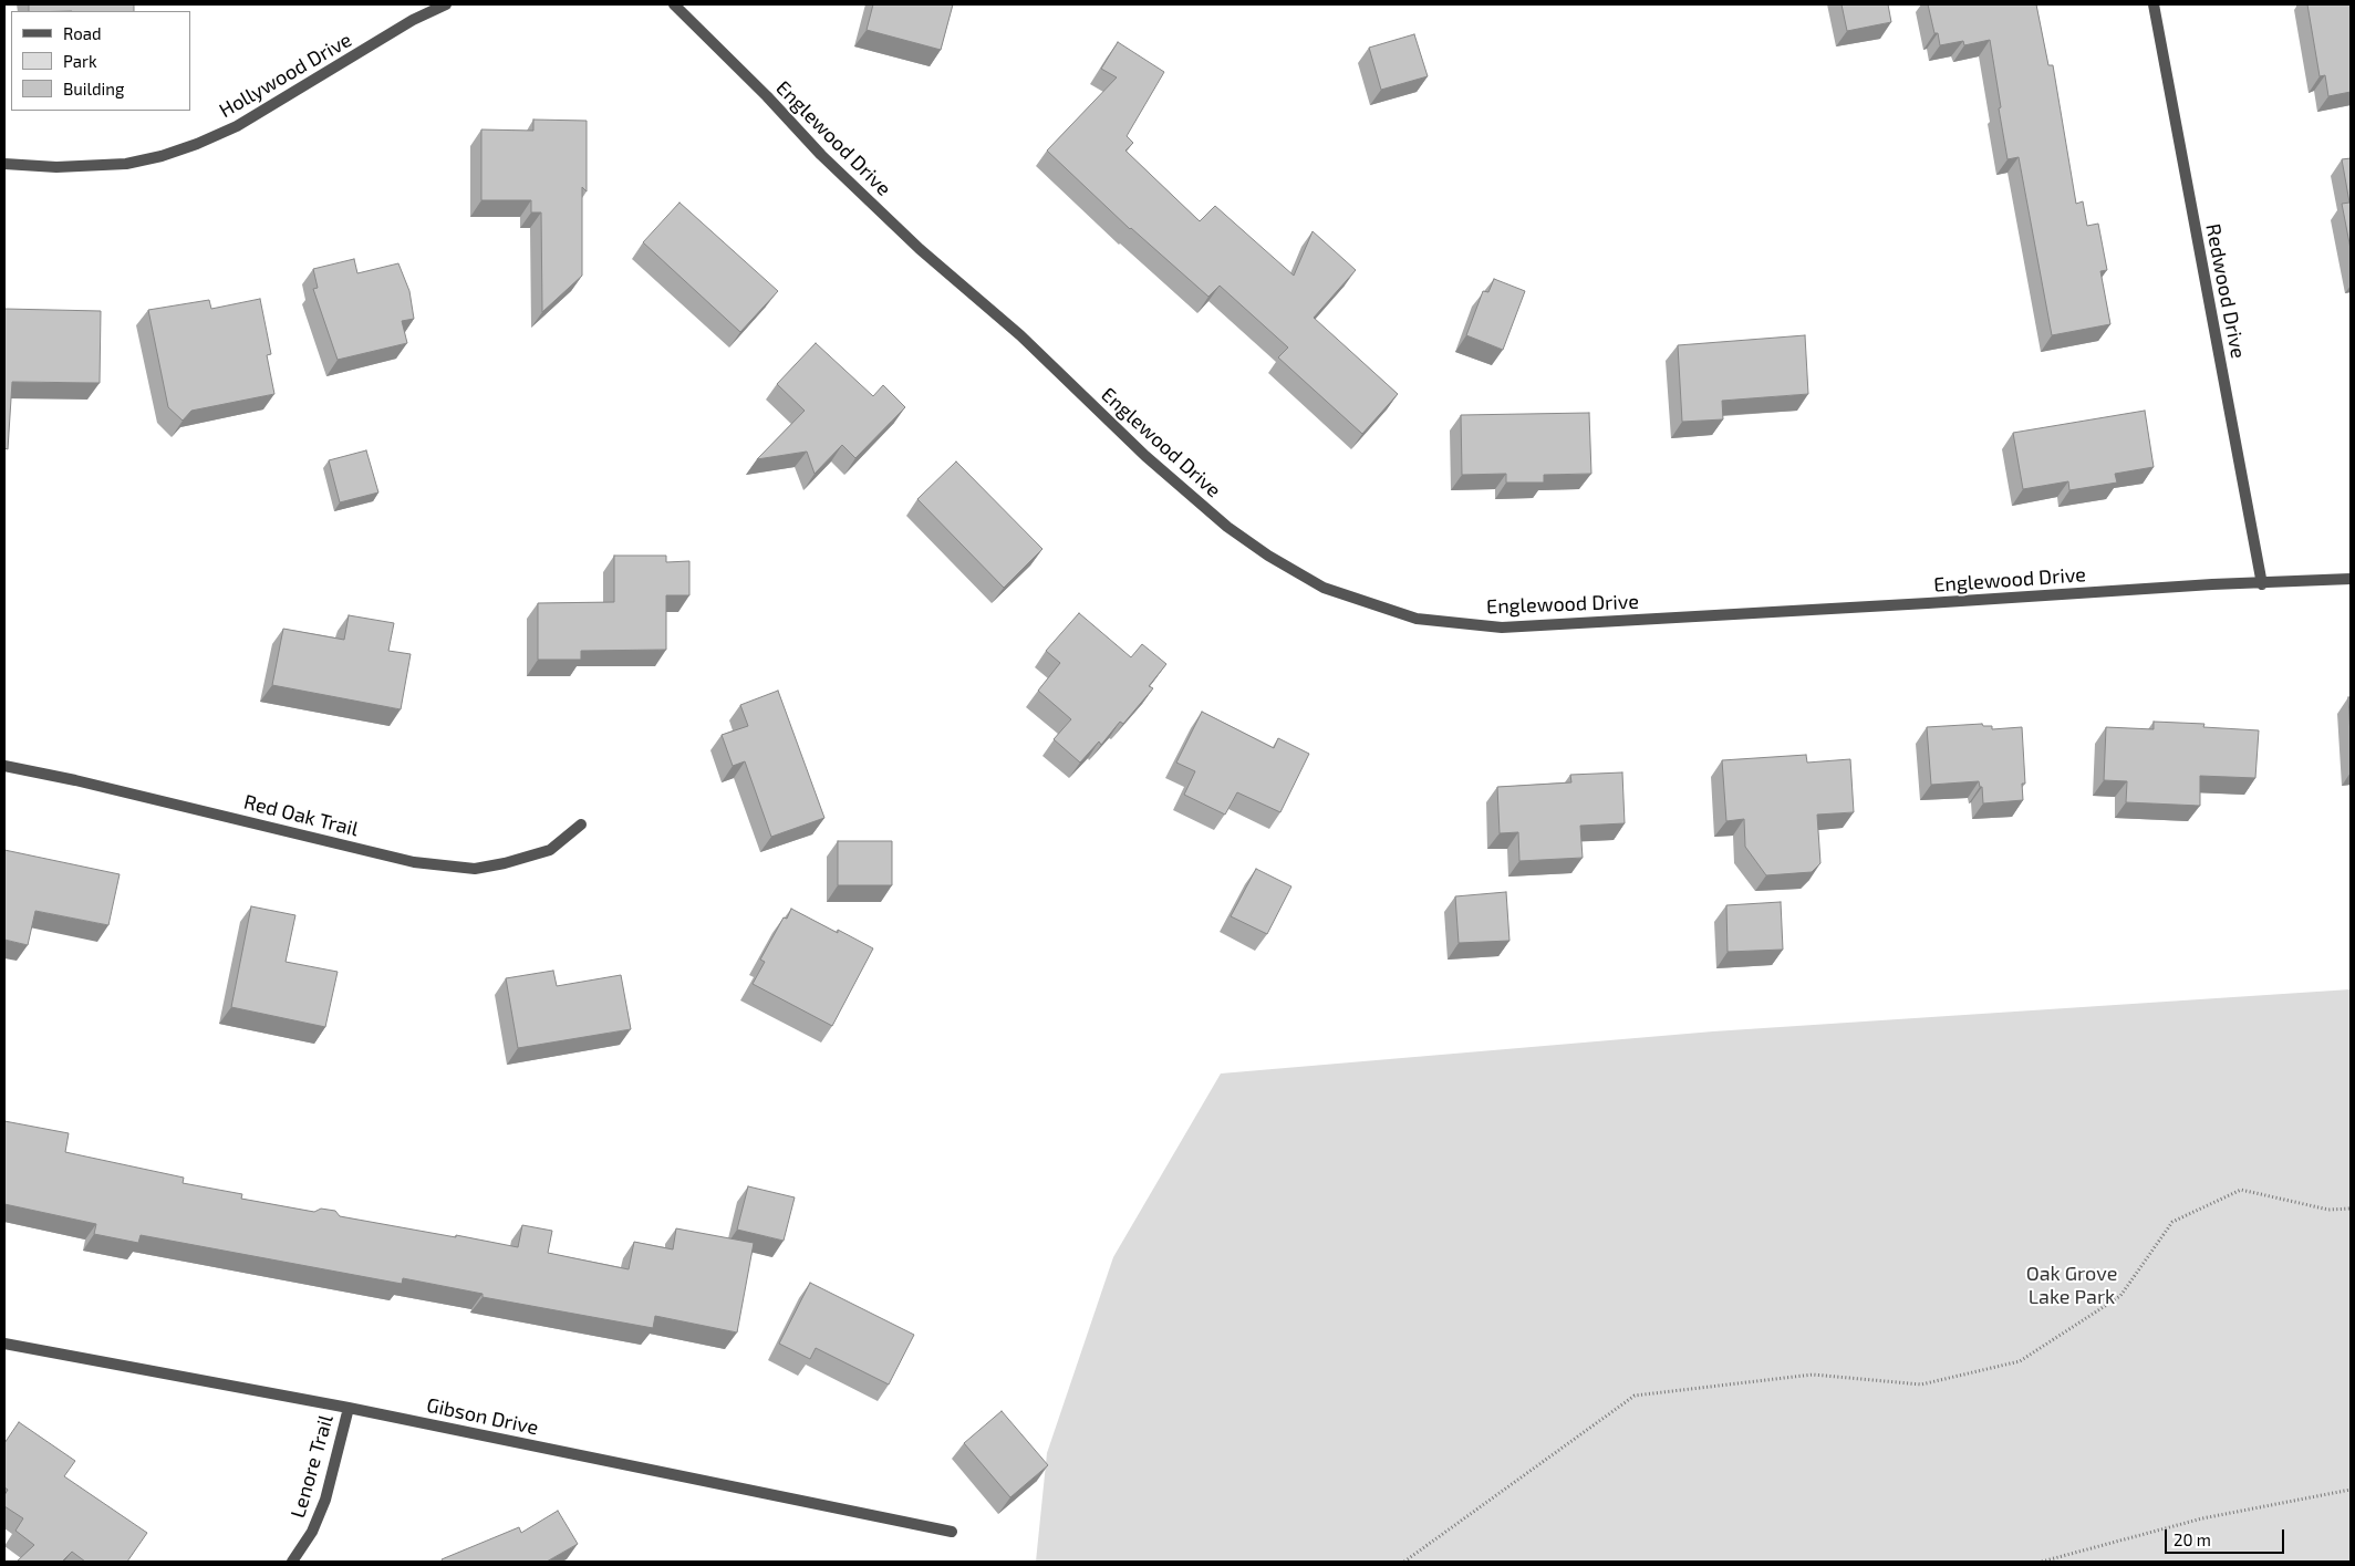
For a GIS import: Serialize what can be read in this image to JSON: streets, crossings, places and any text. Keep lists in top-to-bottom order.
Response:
{
  "streets": {
    "street": [
      "Hollywood Drive",
      "Englewood Drive",
      "Redwood Drive",
      "Red Oak Trail",
      "Gibson Drive",
      "Lenore Trail"
    ]
  },
  "crossings": [
    ["Englewood Drive", "Redwood Drive"],
    ["Gibson Drive", "Lenore Trail"]
  ],
  "parks": ["Oak Grove Lake Park"],
  "legend": ["Road", "Park", "Building"],
  "scale_bar": "20 m"
}
